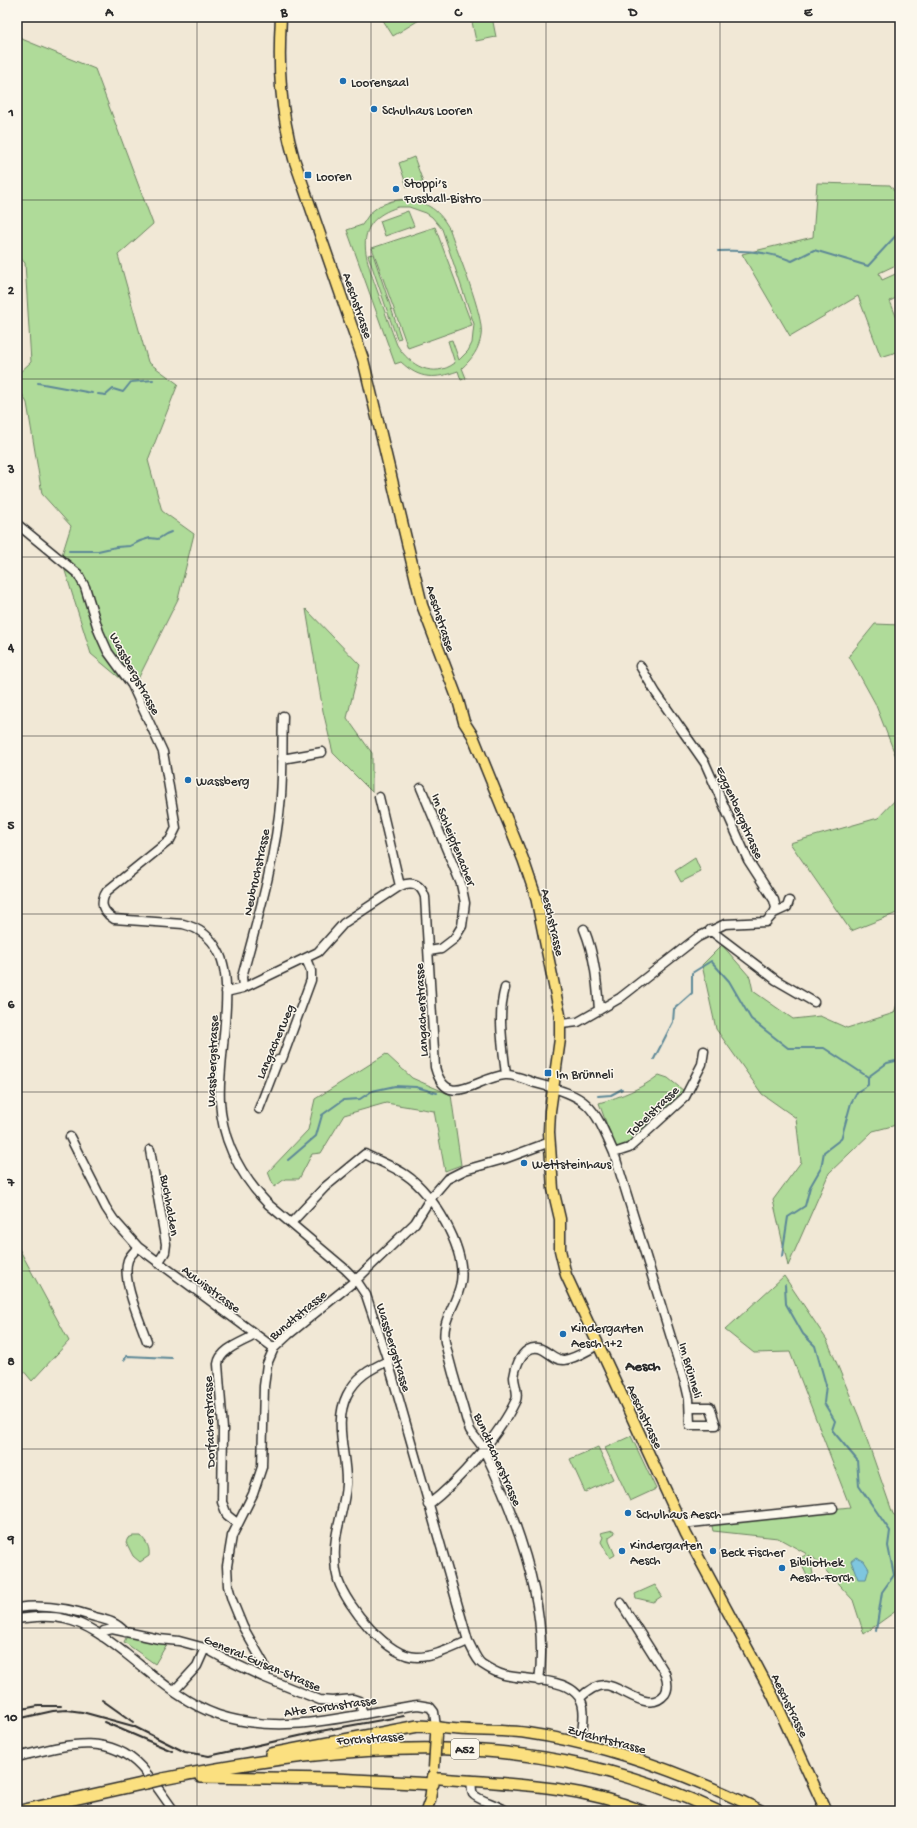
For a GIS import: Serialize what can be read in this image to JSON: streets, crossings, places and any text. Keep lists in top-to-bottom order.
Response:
{
  "streets": {
    "highway": ["Forchstrasse", "A52"],
    "main road": ["Aeschstrasse", "Alte Forchstrasse", "Zufahrtstrasse"],
    "street": [
      "Wassbergstrasse",
      "Eggenbergstrasse",
      "Im Schleipfenacher",
      "Neubruchstrasse",
      "Langacherstrasse",
      "Langacherweg",
      "Tobelstrasse",
      "Buchhalden",
      "Auwisstrasse",
      "Bundtstrasse",
      "Im Brünneli",
      "Dorfacherstrasse",
      "Bundtacherstrasse",
      "General-Guisan-Strasse"
    ]
  },
  "crossings": [
    ["Aeschstrasse", "Bundtstrasse"],
    ["Aeschstrasse", "Im Brünneli"],
    ["Wassbergstrasse", "Bundtstrasse"],
    ["Wassbergstrasse", "Bundtacherstrasse"],
    ["Im Schleipfenacher", "Langacherstrasse"],
    ["Tobelstrasse", "Im Brünneli"],
    ["Buchhalden", "Auwisstrasse"],
    ["Auwisstrasse", "Bundtstrasse"],
    ["Auwisstrasse", "Dorfacherstrasse"],
    ["Bundtstrasse", "Dorfacherstrasse"],
    ["Bundtstrasse", "Bundtacherstrasse"],
    ["Bundtstrasse", "General-Guisan-Strasse"],
    ["General-Guisan-Strasse", "Alte Forchstrasse"],
    ["Alte Forchstrasse", "Zufahrtstrasse"]
  ],
  "districts": ["Aesch"],
  "places": {
    "other": [
      "Loorensaal",
      "Schulhaus Looren",
      "Stoppi’s Fussball-Bistro",
      "Wassberg",
      "Wettsteinhaus",
      "Kindergarten Aesch 1+2",
      "Schulhaus Aesch",
      "Kindergarten Aesch",
      "Beck Fischer",
      "Bibliothek Aesch-Forch"
    ],
    "transit": ["Looren", "Im Brünneli"]
  },
  "grid": {
    "columns": [
      "A",
      "B",
      "C",
      "D",
      "E"
    ],
    "rows": [
      "1",
      "2",
      "3",
      "4",
      "5",
      "6",
      "7",
      "8",
      "9",
      "10"
    ]
  }
}
